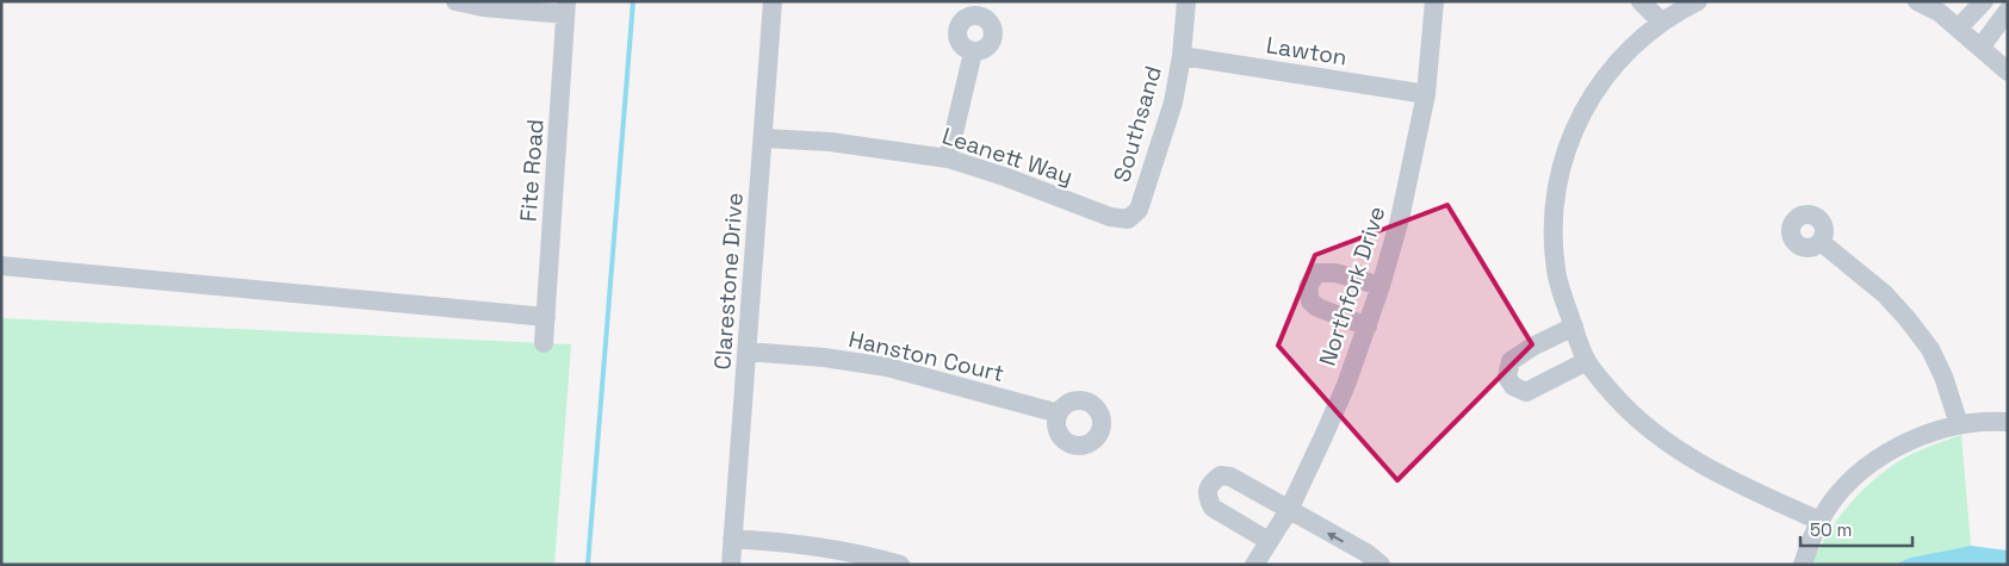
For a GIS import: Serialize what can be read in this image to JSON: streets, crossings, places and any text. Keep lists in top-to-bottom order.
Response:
{
  "streets": {
    "street": [
      "Lawton",
      "Southsand",
      "Leanett Way",
      "Fite Road",
      "Clarestone Drive",
      "Northfork Drive",
      "Hanston Court"
    ]
  },
  "crossings": [
    ["Lawton", "Southsand"],
    ["Lawton", "Northfork Drive"],
    ["Southsand", "Leanett Way"],
    ["Leanett Way", "Clarestone Drive"],
    ["Clarestone Drive", "Hanston Court"]
  ],
  "scale_bar": "50 m"
}
